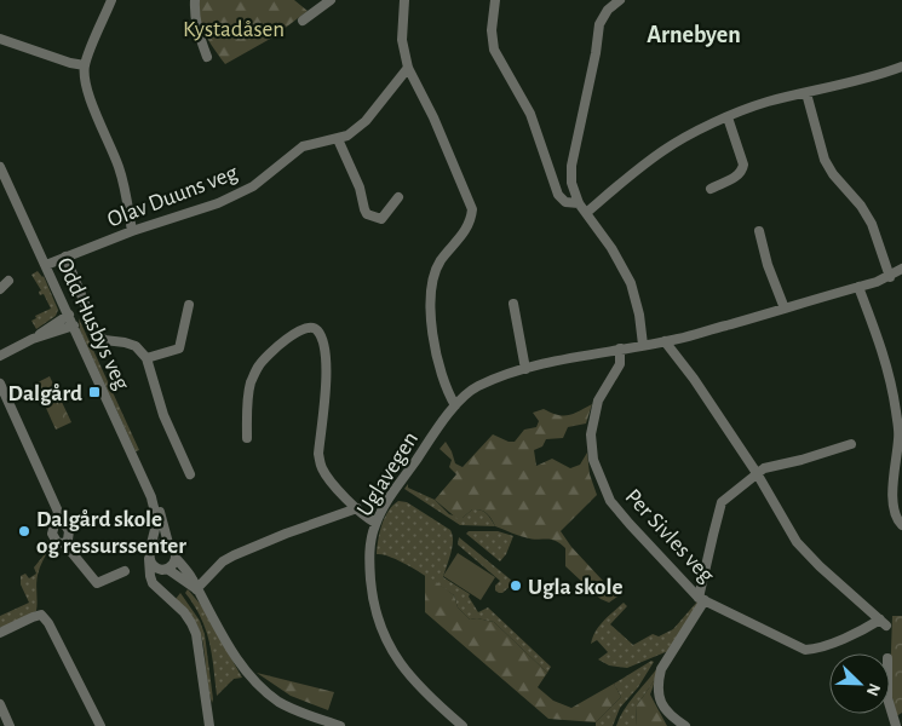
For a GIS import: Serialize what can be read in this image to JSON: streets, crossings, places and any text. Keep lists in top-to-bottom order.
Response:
{
  "streets": {
    "street": [
      "Olav Duuns veg",
      "Odd Husbys veg",
      "Uglavegen",
      "Per Sivles veg"
    ]
  },
  "crossings": [
    ["Olav Duuns veg", "Odd Husbys veg"],
    ["Uglavegen", "Per Sivles veg"]
  ],
  "districts": ["Arnebyen"],
  "parks": ["Kystadåsen"],
  "places": {
    "transit": ["Dalgård"],
    "other": ["Dalgård skole og ressurssenter", "Ugla skole"]
  },
  "north": "bottom right"
}
